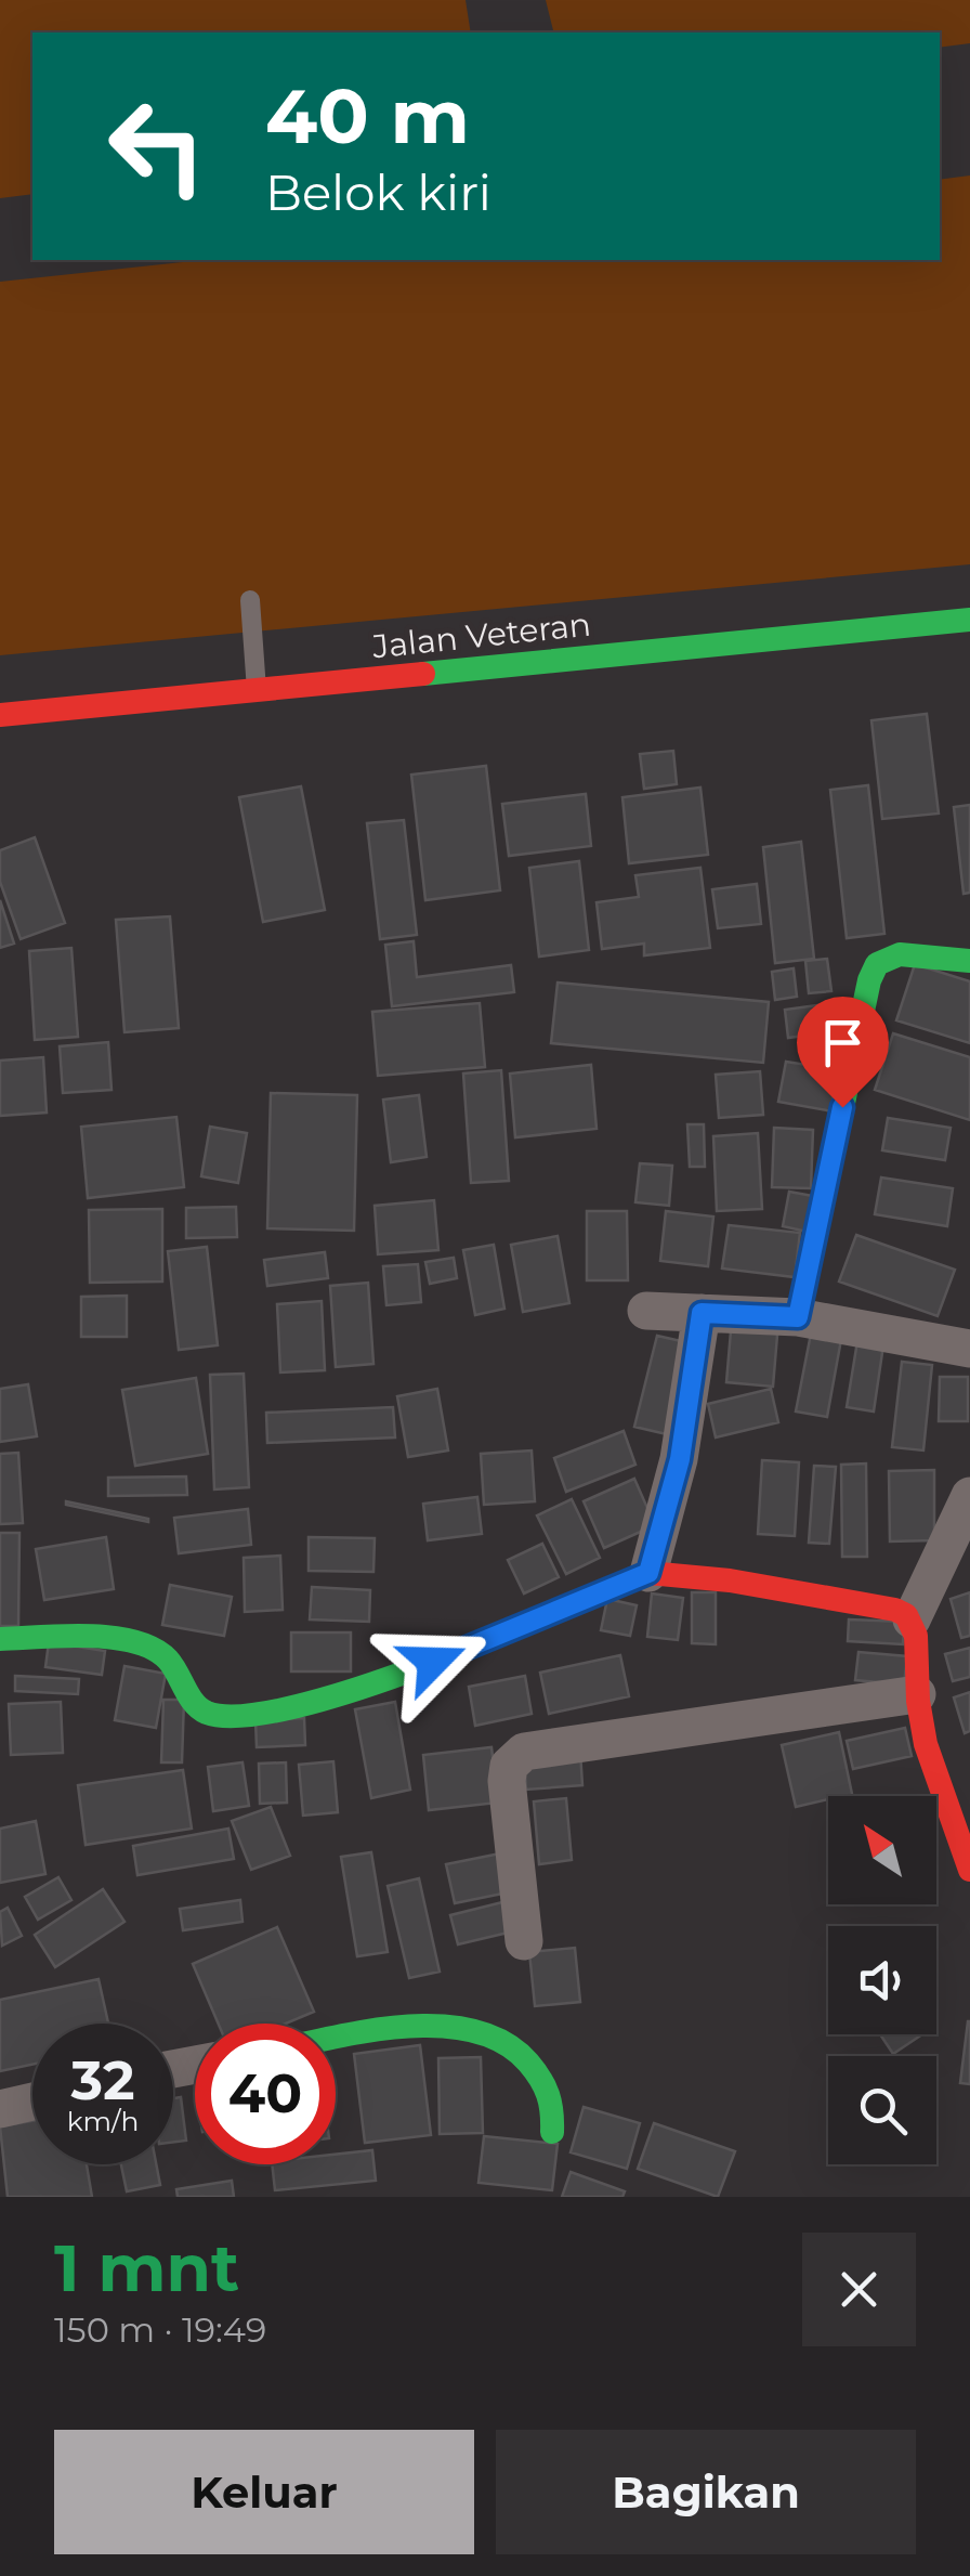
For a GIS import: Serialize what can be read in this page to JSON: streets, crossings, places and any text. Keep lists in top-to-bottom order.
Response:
{
  "streets": {
    "street": ["Jalan Veteran"]
  },
  "north": "top left",
  "page": {
    "turn": ["40 m", "Belok kiri"],
    "speed": "32 km/h",
    "limit": "40",
    "heading": ["1 mnt", "150 m · 19:49"],
    "buttons": ["Keluar", "Bagikan"]
  }
}
